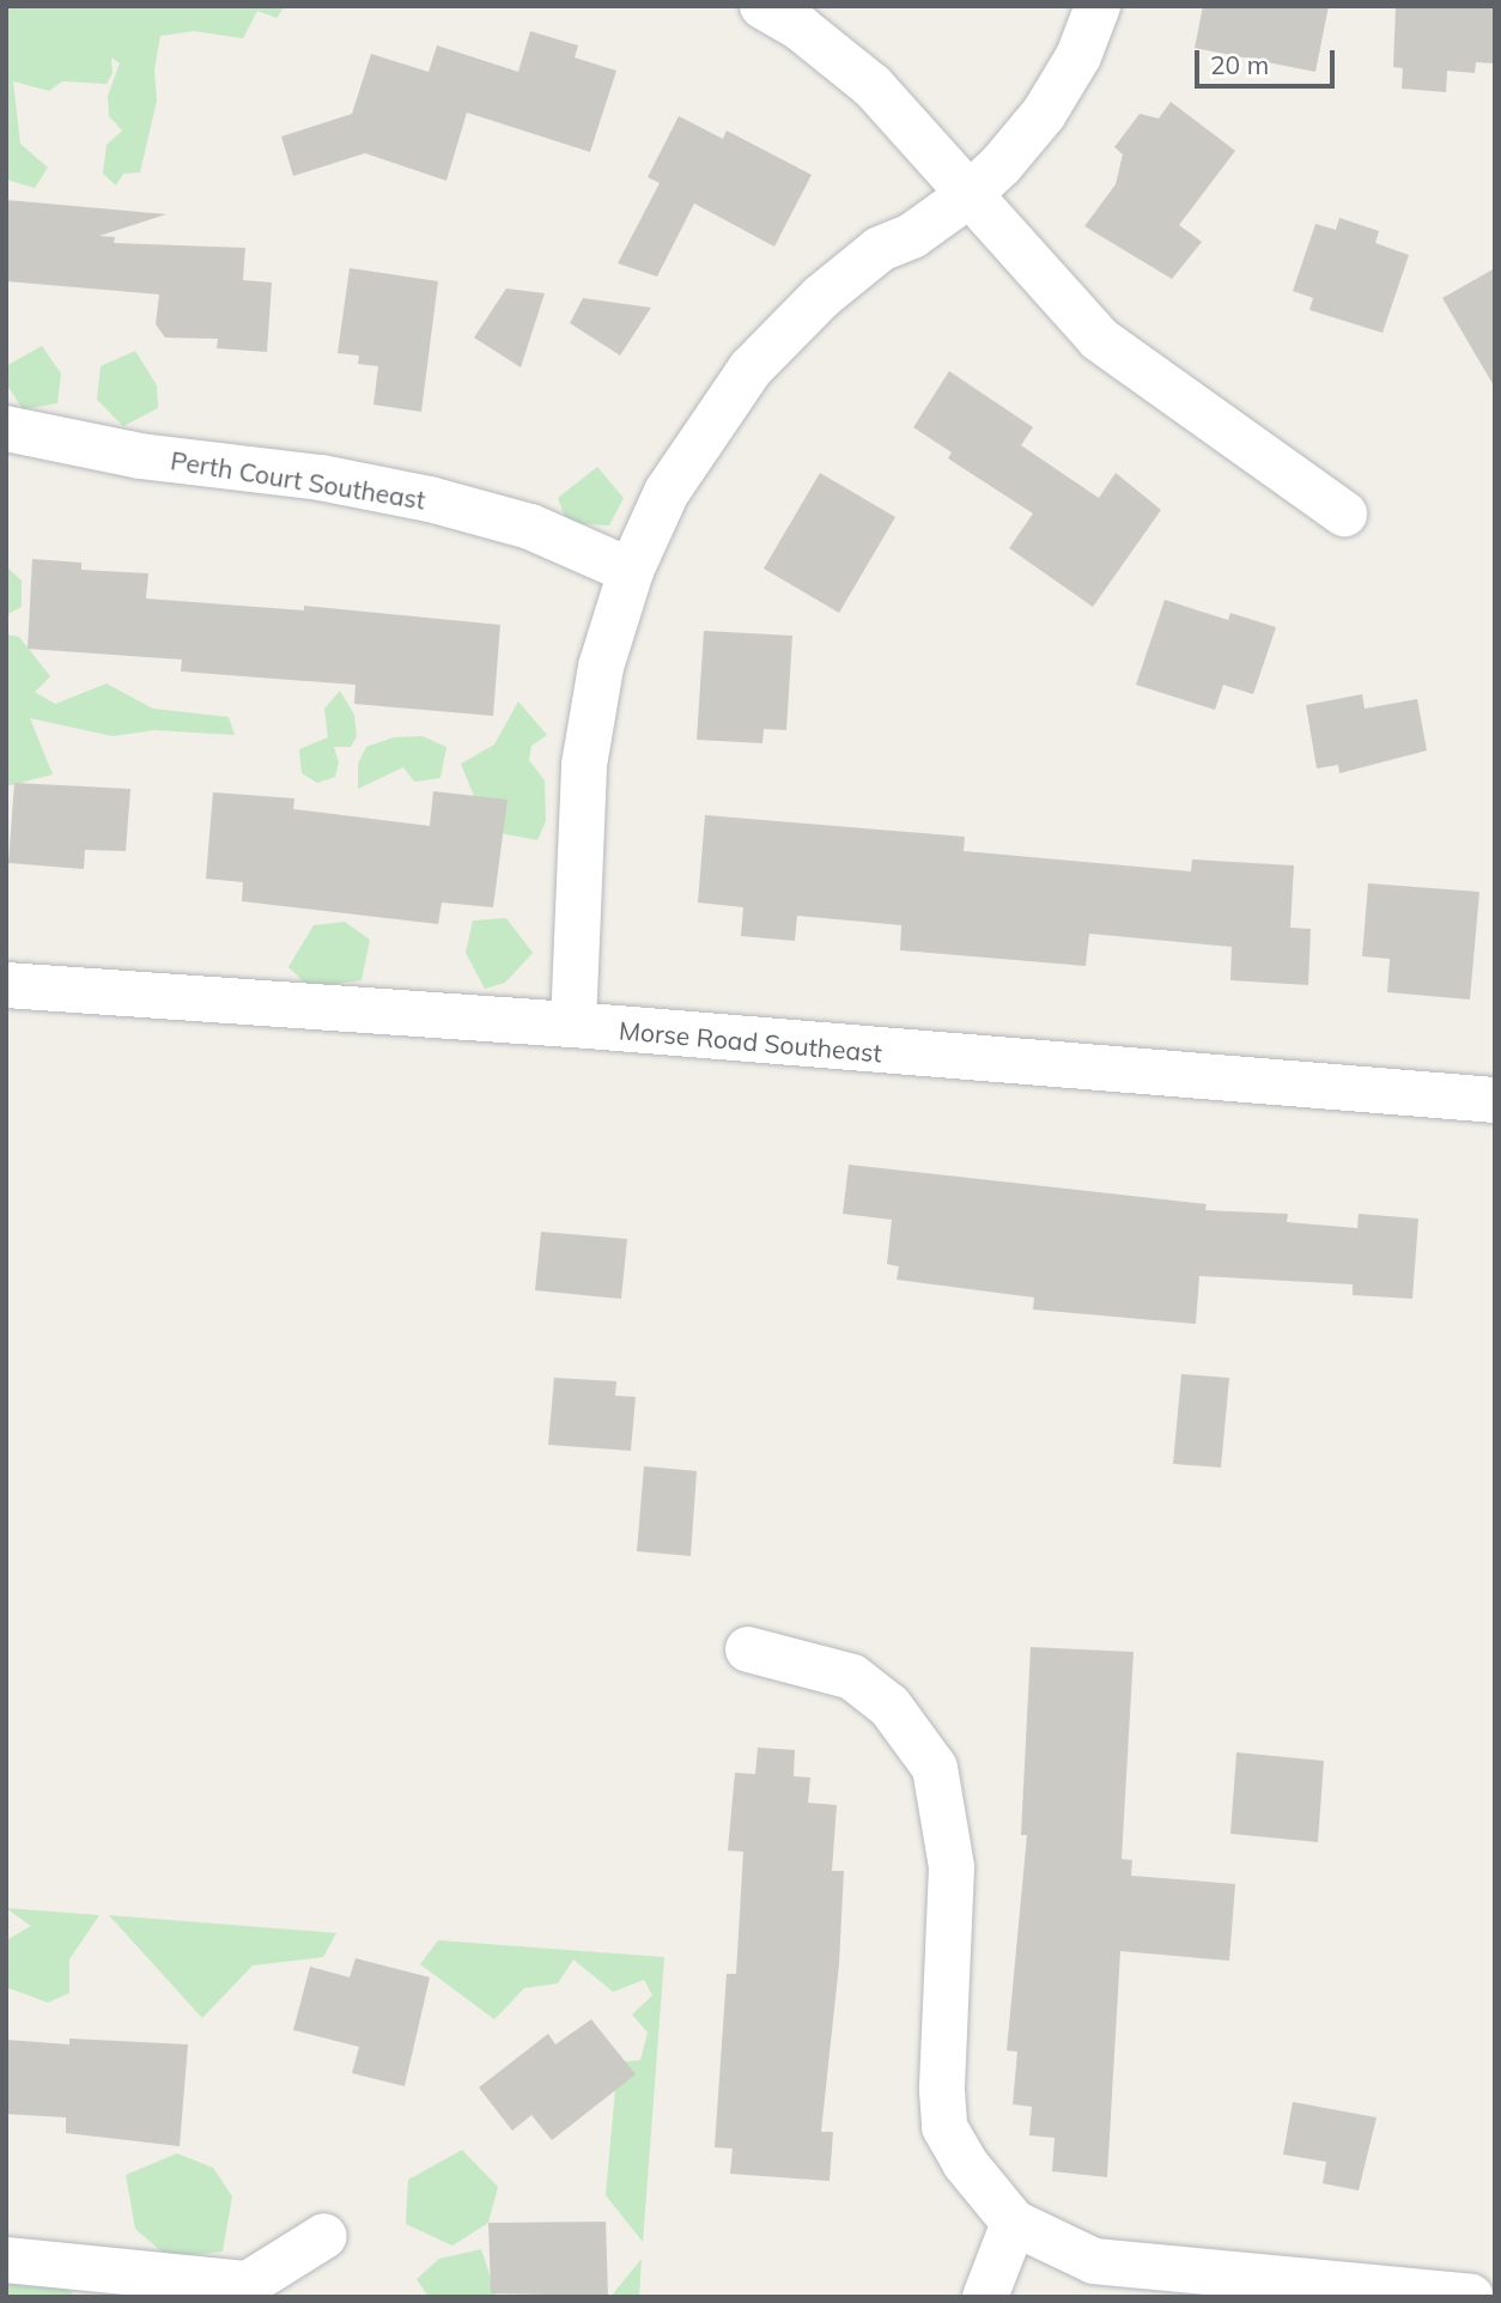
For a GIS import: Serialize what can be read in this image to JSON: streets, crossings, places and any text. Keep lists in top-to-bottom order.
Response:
{
  "streets": {
    "street": ["Perth Court Southeast", "Morse Road Southeast"]
  },
  "scale_bar": "20 m"
}
